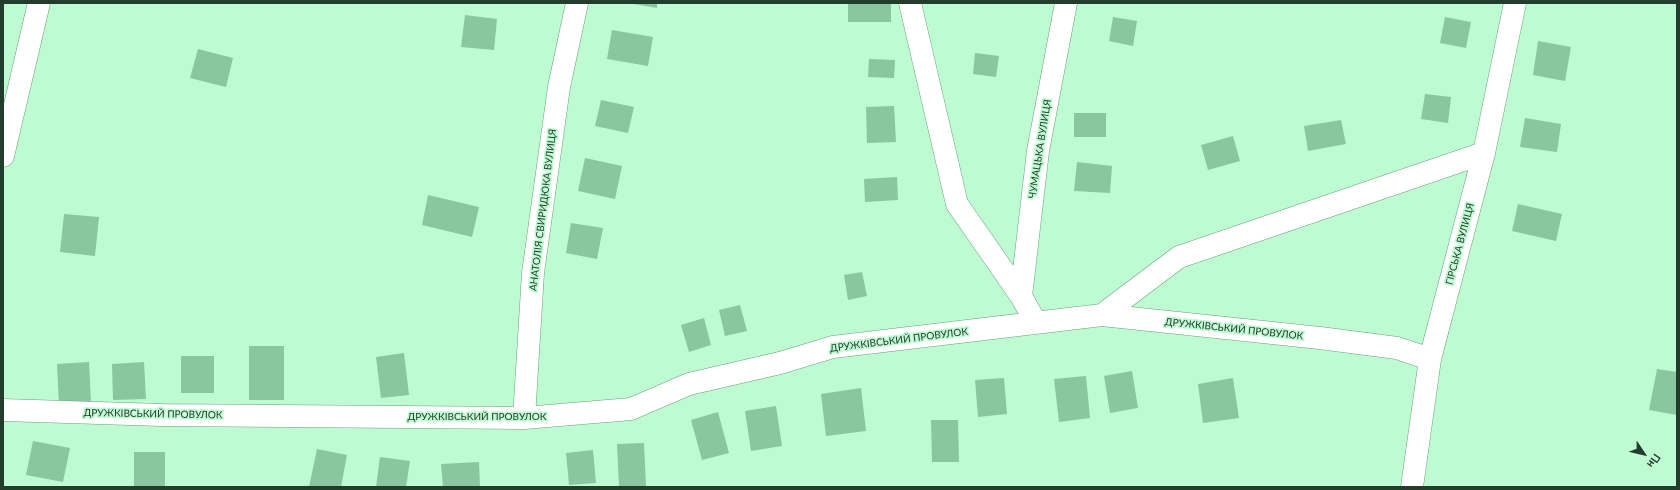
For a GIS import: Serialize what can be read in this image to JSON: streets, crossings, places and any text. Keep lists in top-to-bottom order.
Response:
{
  "streets": {
    "street": [
      "ЧУМАЦЬКА ВУЛИЦЯ",
      "АНАТОЛІЯ СВИРИДЮКА ВУЛИЦЯ",
      "ГІРСЬКА ВУЛИЦЯ",
      "ДРУЖКІВСЬКИЙ ПРОВУЛОК"
    ]
  },
  "crossings": [
    ["АНАТОЛІЯ СВИРИДЮКА ВУЛИЦЯ", "ДРУЖКІВСЬКИЙ ПРОВУЛОК"],
    ["ГІРСЬКА ВУЛИЦЯ", "ДРУЖКІВСЬКИЙ ПРОВУЛОК"]
  ],
  "north": "bottom right"
}
